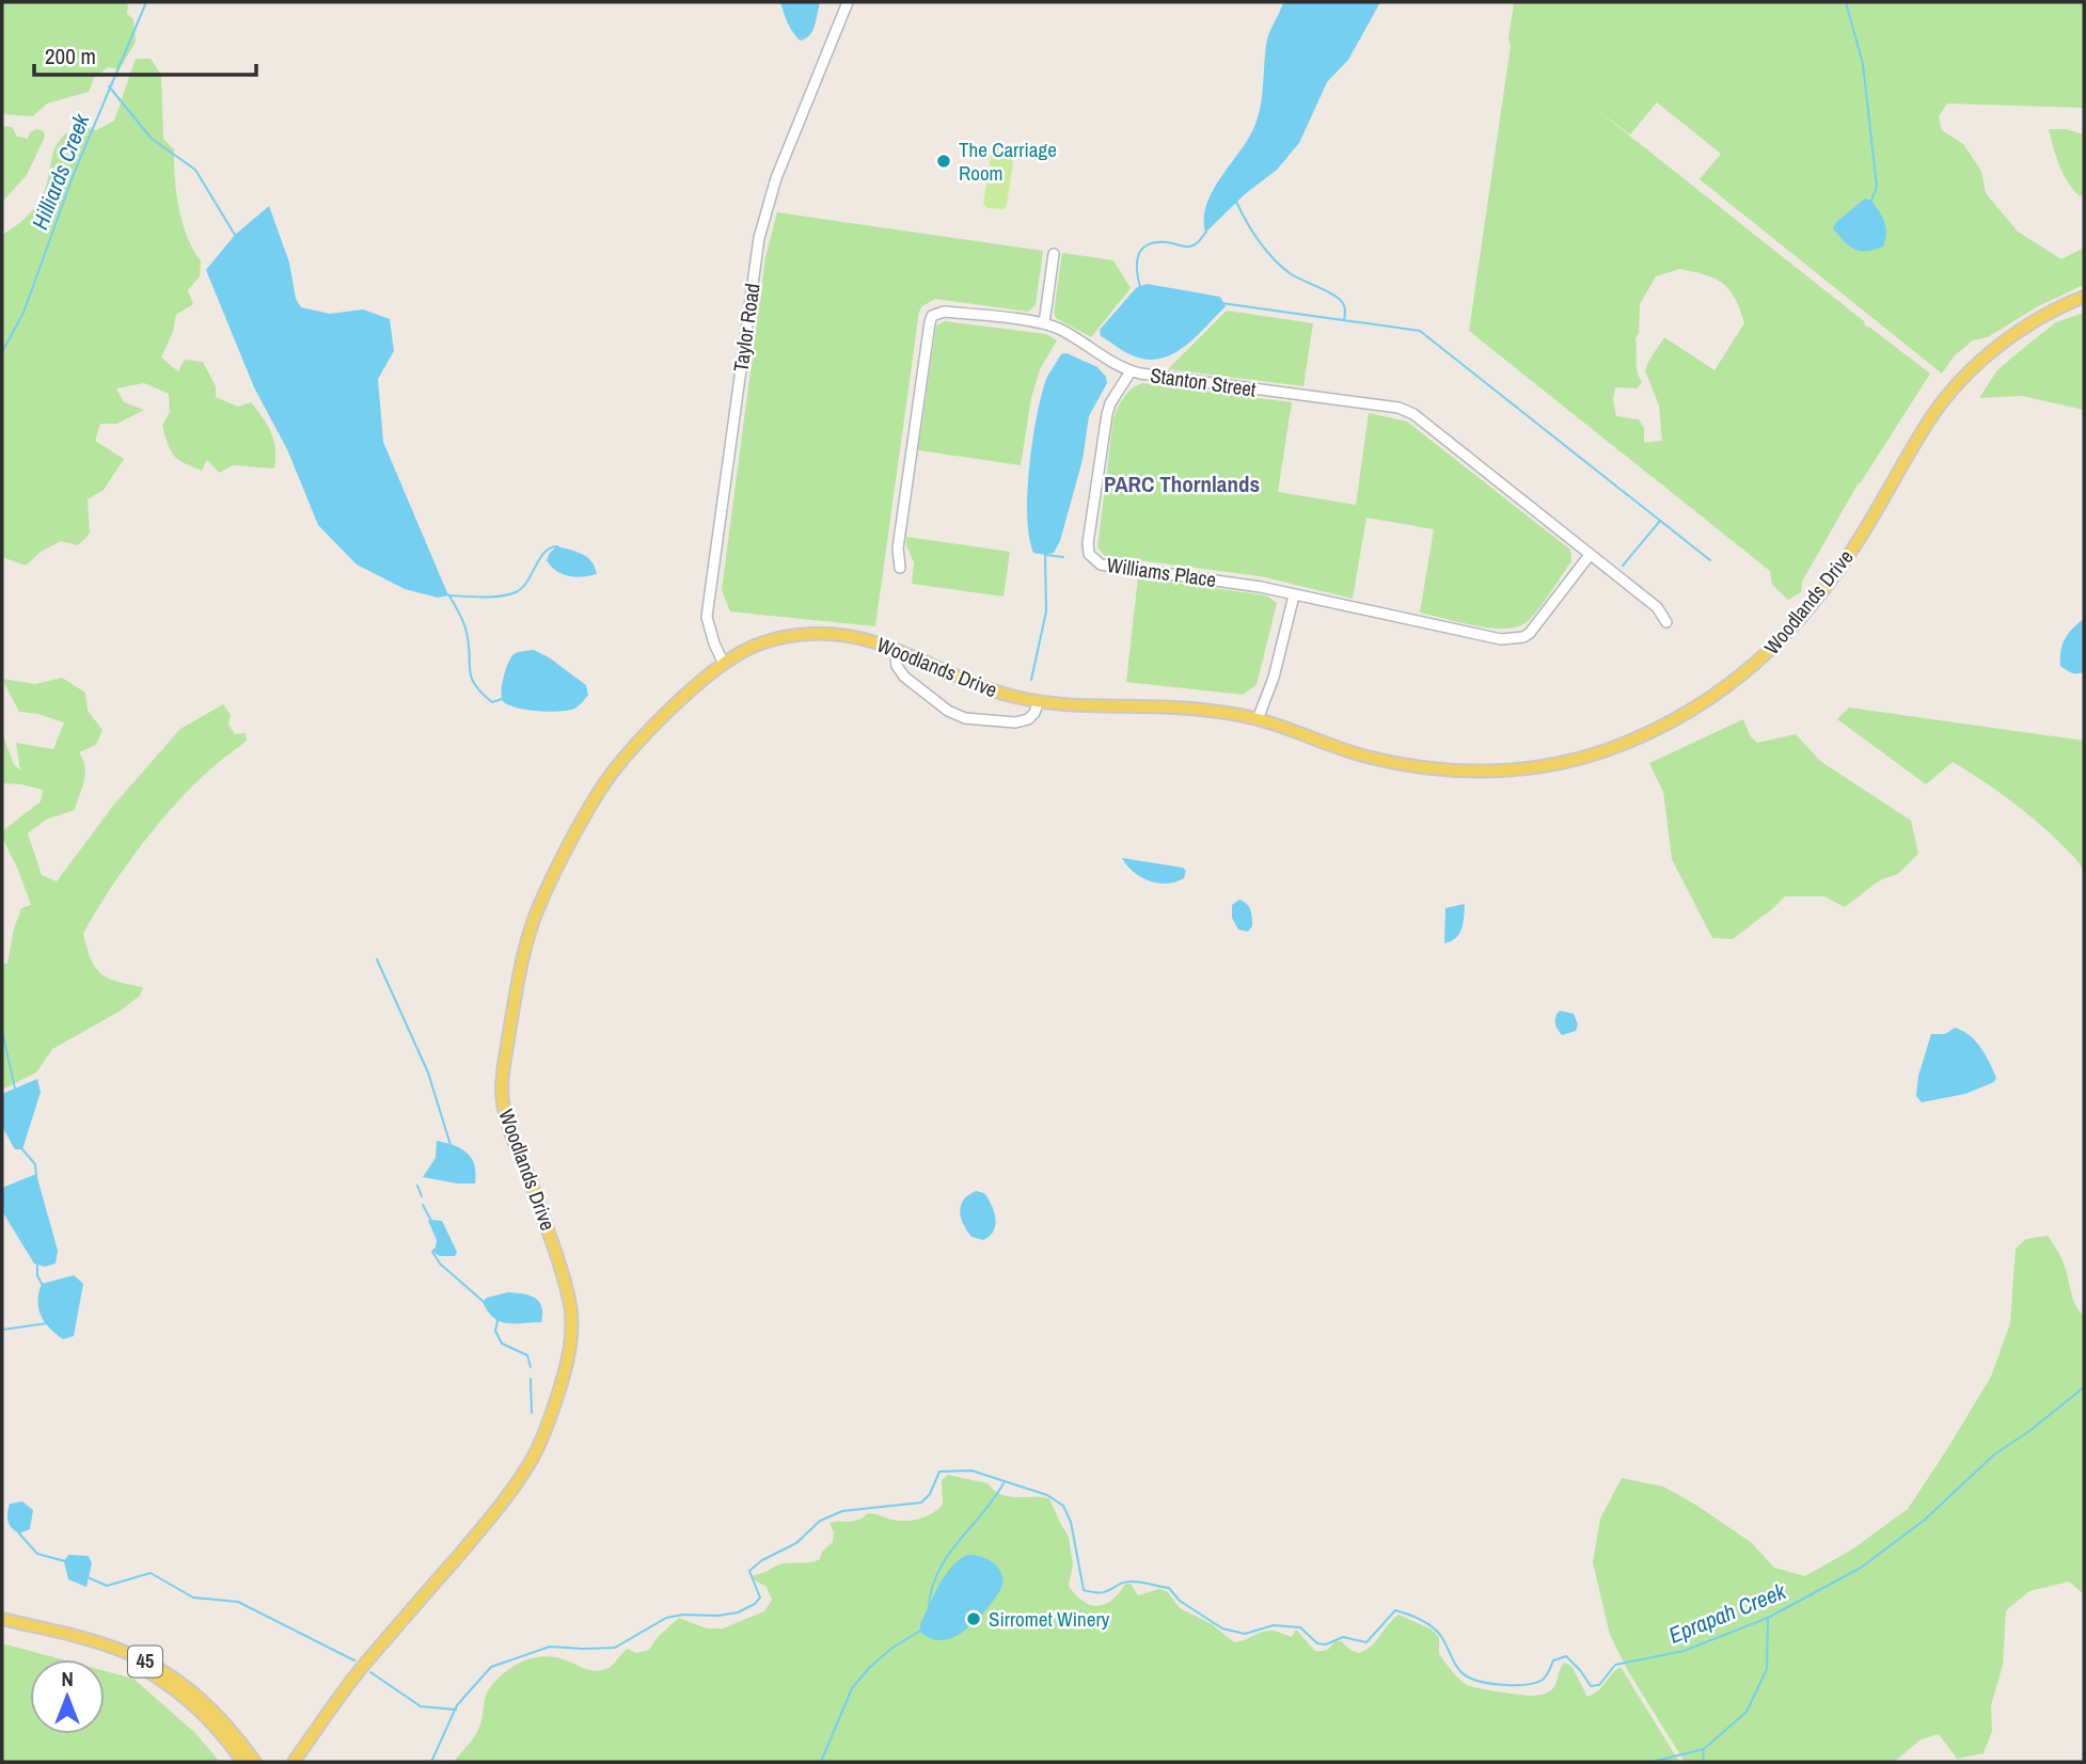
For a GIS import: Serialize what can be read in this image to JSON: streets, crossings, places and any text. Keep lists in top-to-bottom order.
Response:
{
  "streets": {
    "main road": ["Woodlands Drive", "45"],
    "street": ["Taylor Road", "Stanton Street", "Williams Place"]
  },
  "crossings": [
    ["Taylor Road", "Woodlands Drive"],
    ["Stanton Street", "Williams Place"]
  ],
  "districts": ["PARC Thornlands"],
  "water": ["Hilliards Creek", "Eprapah Creek"],
  "places": ["The Carriage Room", "Sirromet Winery"],
  "scale_bar": "200 m",
  "north": "top"
}
